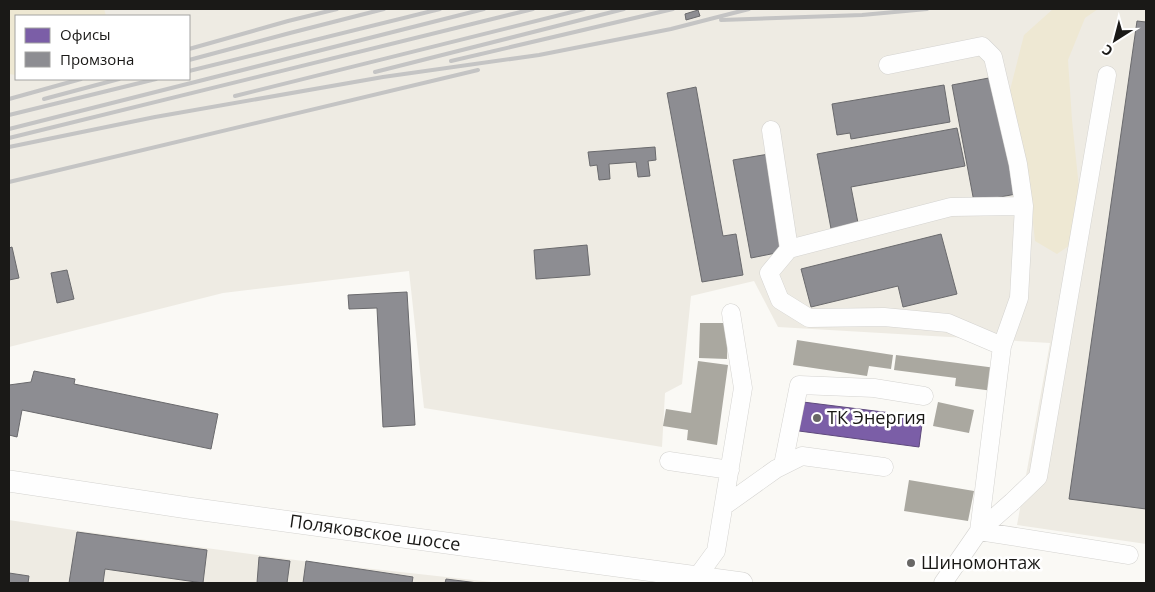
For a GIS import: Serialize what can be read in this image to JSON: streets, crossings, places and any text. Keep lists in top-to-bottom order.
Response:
{
  "streets": {
    "main road": ["Поляковское шоссе"]
  },
  "places": ["ТК Энергия", "Шиномонтаж"],
  "legend": ["Офисы", "Промзона"],
  "north": "bottom left"
}
